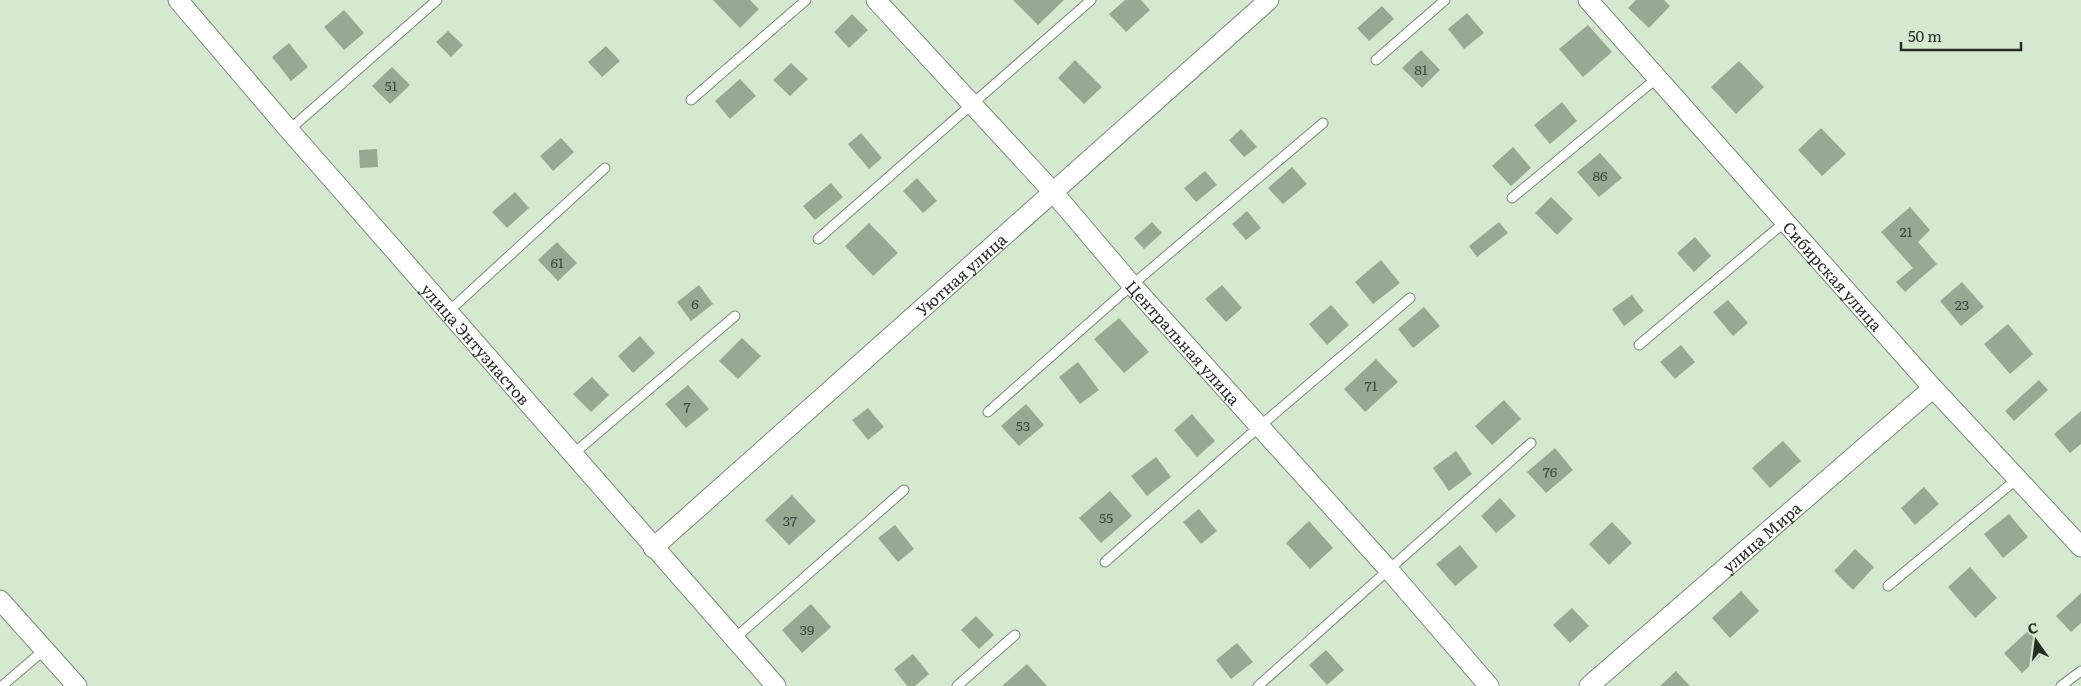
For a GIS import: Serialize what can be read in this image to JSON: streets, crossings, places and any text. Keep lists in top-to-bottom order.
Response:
{
  "streets": {
    "street": [
      "Уютная улица",
      "Сибирская улица",
      "Центральная улица",
      "улица Энтузиастов",
      "улица Мира"
    ]
  },
  "crossings": [
    ["Уютная улица", "Центральная улица"],
    ["Уютная улица", "улица Энтузиастов"],
    ["Сибирская улица", "улица Мира"]
  ],
  "house_numbers": [
    "81",
    "51",
    "86",
    "21",
    "61",
    "6",
    "23",
    "71",
    "7",
    "53",
    "76",
    "55",
    "37",
    "39"
  ],
  "scale_bar": "50 m",
  "north": "top"
}
